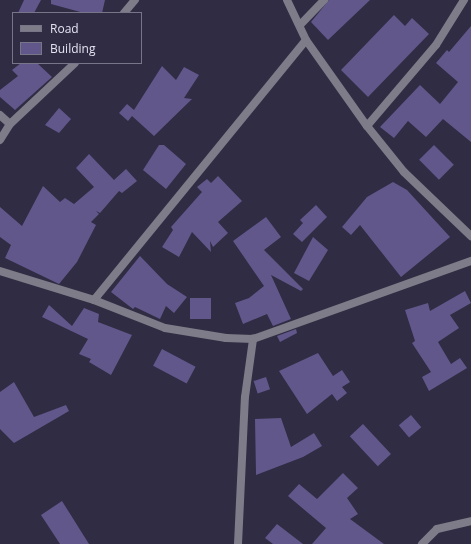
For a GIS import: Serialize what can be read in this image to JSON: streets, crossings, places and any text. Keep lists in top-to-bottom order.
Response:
{
  "legend": ["Road", "Building"]
}
